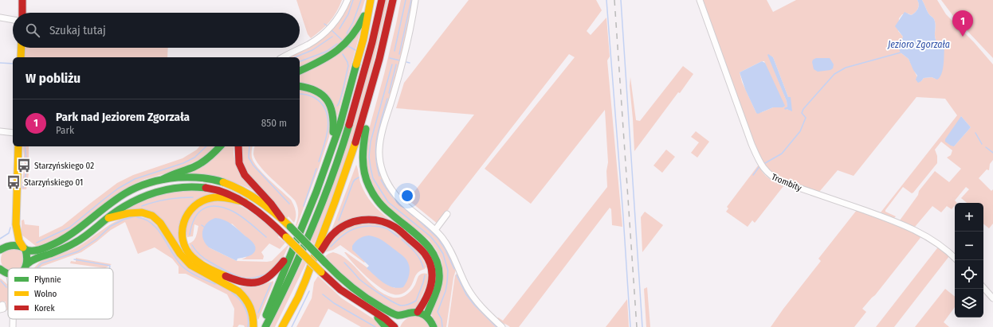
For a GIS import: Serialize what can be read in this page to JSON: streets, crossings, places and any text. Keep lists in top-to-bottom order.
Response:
{
  "streets": {
    "street": ["Trombity"]
  },
  "water": ["Jezioro Zgorzała"],
  "places": {
    "bus stop": ["Starzyńskiego 02", "Starzyńskiego 01"]
  },
  "legend": ["Płynnie", "Wolno", "Korek"],
  "page": {
    "pins": "1",
    "search": "Szukaj tutaj",
    "heading": "W pobliżu",
    "list": [
      {
        "mark": "1",
        "name": "Park nad Jeziorem Zgorzała",
        "note": "Park",
        "value": "850 m"
      }
    ],
    "map_buttons": ["+", "−"]
  }
}
